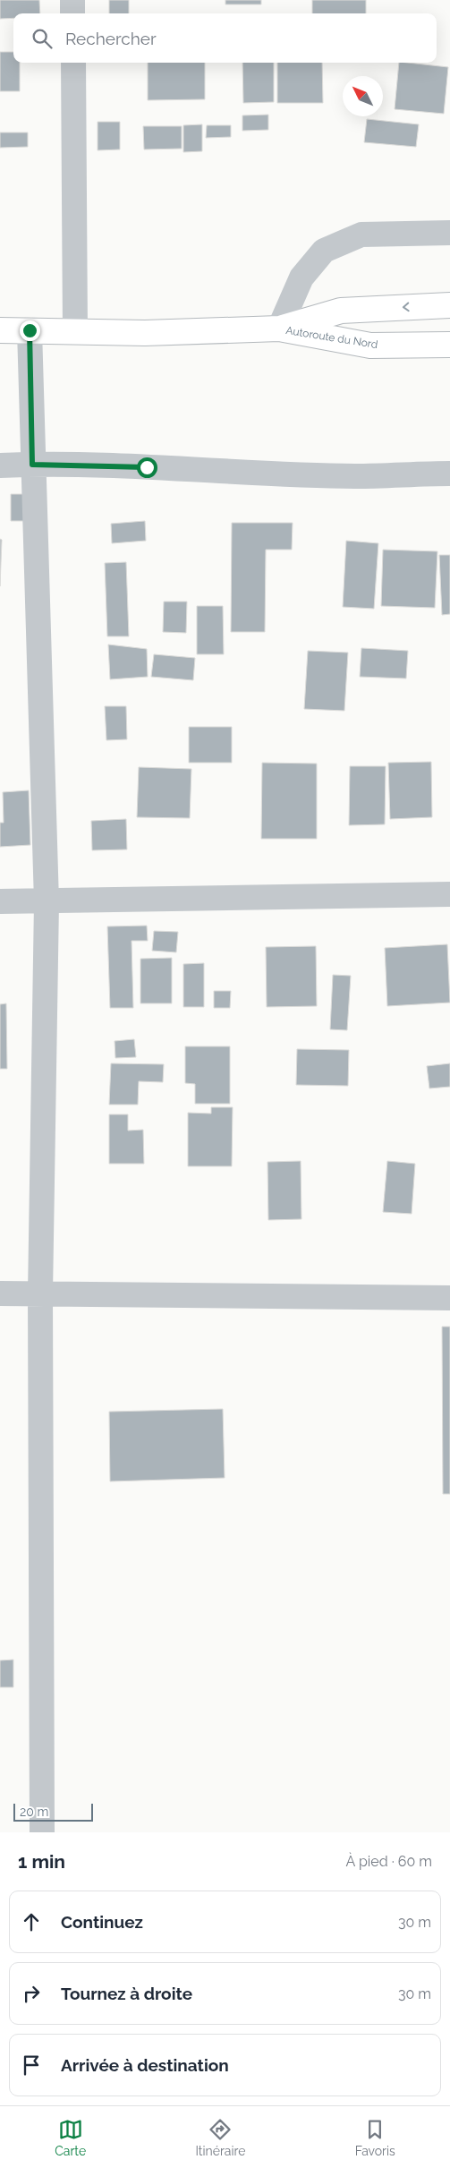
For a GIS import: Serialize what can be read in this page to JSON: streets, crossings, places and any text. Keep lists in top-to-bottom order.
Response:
{
  "streets": {
    "highway": ["Autoroute du Nord"]
  },
  "scale_bar": "20 m",
  "north": "top left",
  "page": {
    "search": "Rechercher",
    "scale": "20 m",
    "heading": ["1 min", "À pied · 60 m"],
    "list": [
      ["Continuez", "30 m"],
      ["Tournez à droite", "30 m"],
      "Arrivée à destination"
    ],
    "nav": ["Carte", "Itinéraire", "Favoris"]
  }
}
